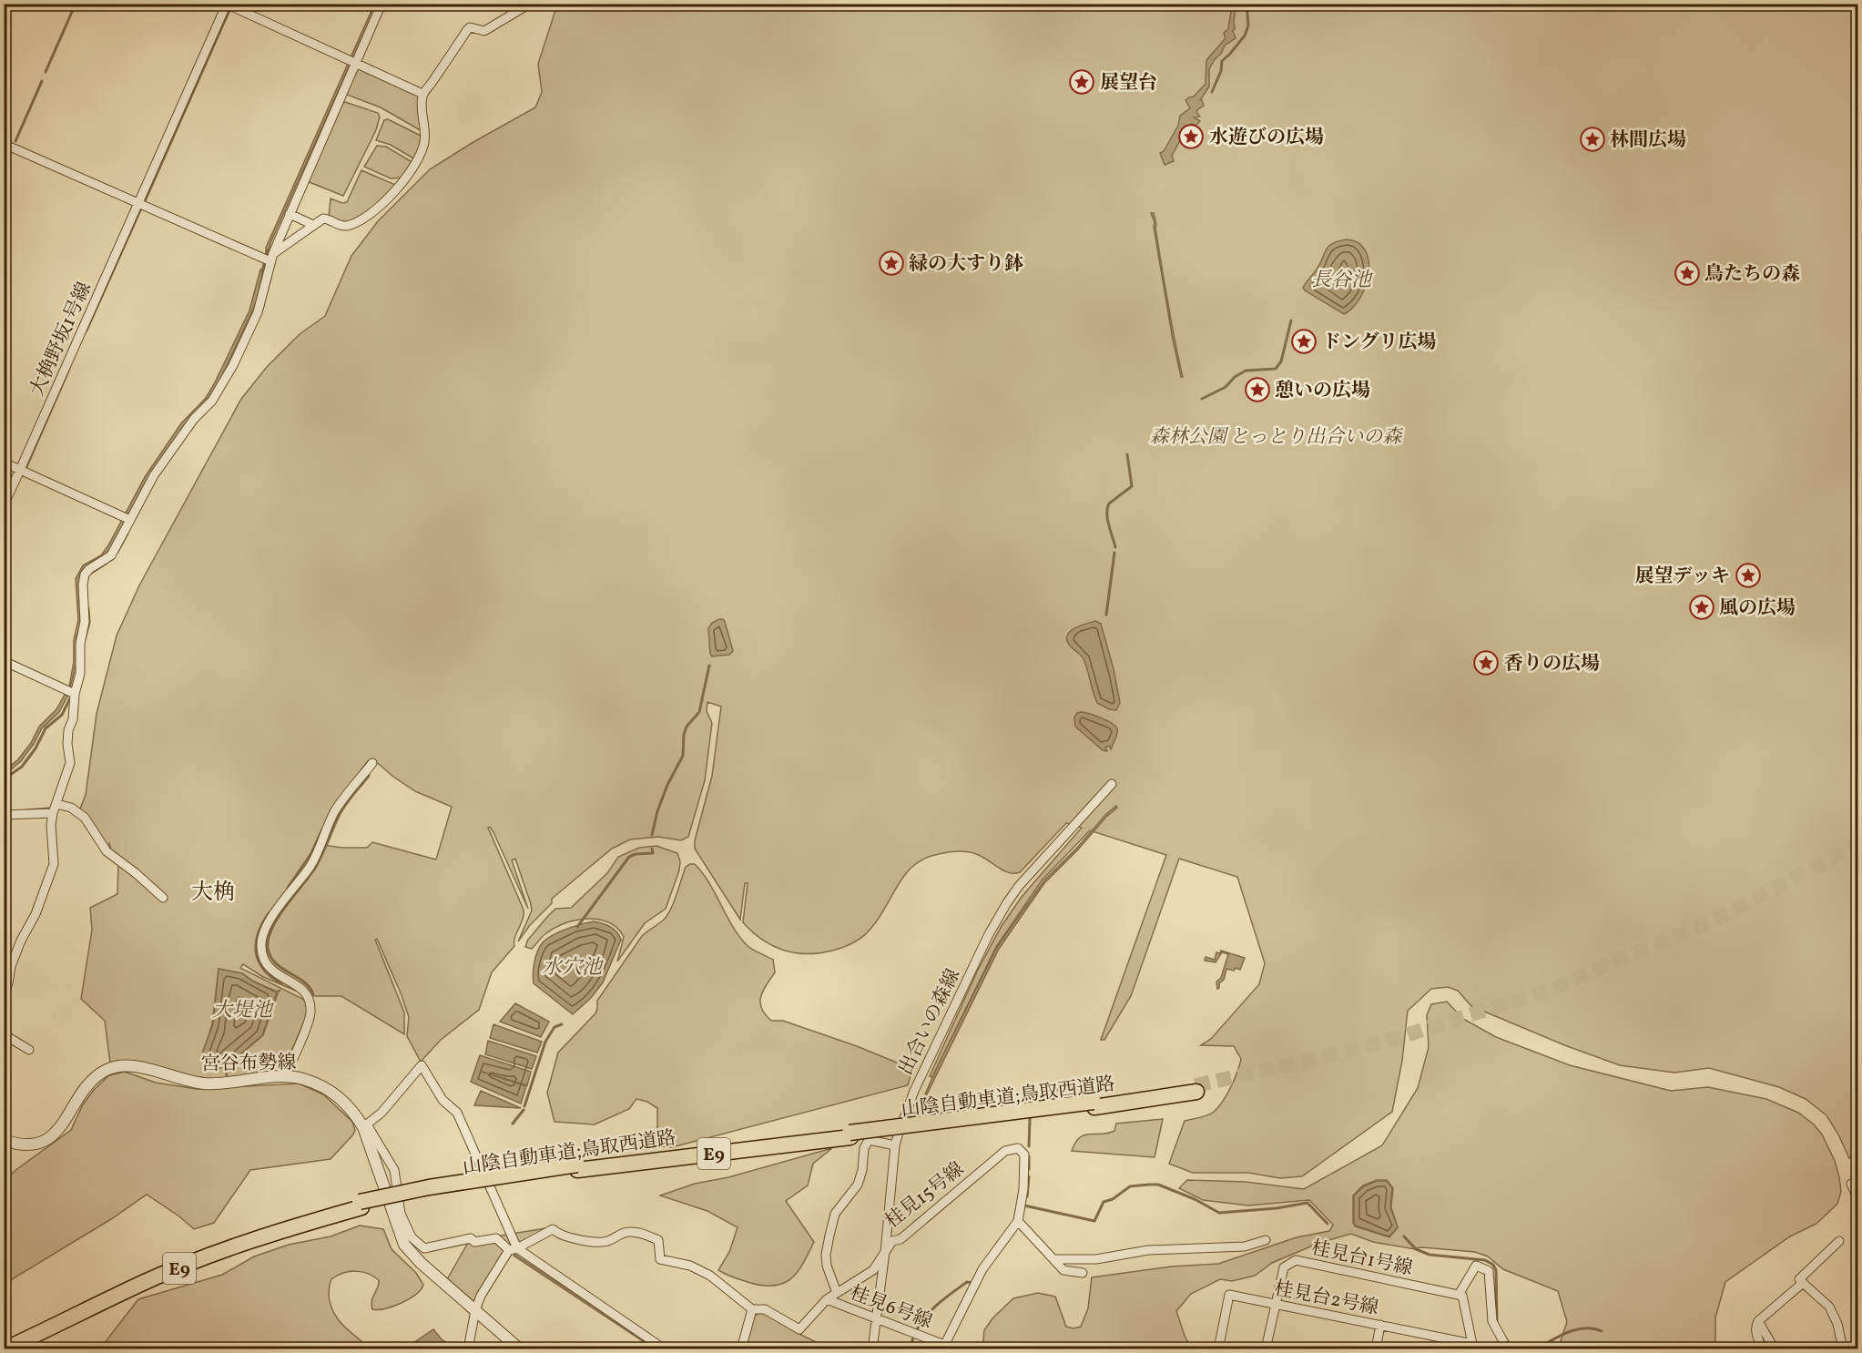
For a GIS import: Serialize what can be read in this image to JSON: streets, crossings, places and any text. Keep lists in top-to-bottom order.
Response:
{
  "streets": {
    "highway": ["山陰自動車道;鳥取西道路", "E9"],
    "street": [
      "大桷野坂1号線",
      "出合いの森線",
      "宮谷布勢線",
      "桂見15号線",
      "桂見台1号線",
      "桂見台2号線",
      "桂見6号線"
    ]
  },
  "crossings": [
    ["出合いの森線", "桂見15号線"],
    ["出合いの森線", "桂見6号線"],
    ["桂見15号線", "桂見6号線"],
    ["桂見台1号線", "桂見台2号線"]
  ],
  "districts": ["大桷"],
  "water": ["長谷池", "水穴池", "大堤池"],
  "parks": ["森林公園 とっとり出合いの森"],
  "places": {
    "place": [
      "展望台",
      "水遊びの広場",
      "林間広場",
      "緑の大すり鉢",
      "鳥たちの森",
      "ドングリ広場",
      "憩いの広場",
      "展望デッキ",
      "風の広場",
      "香りの広場"
    ]
  }
}
